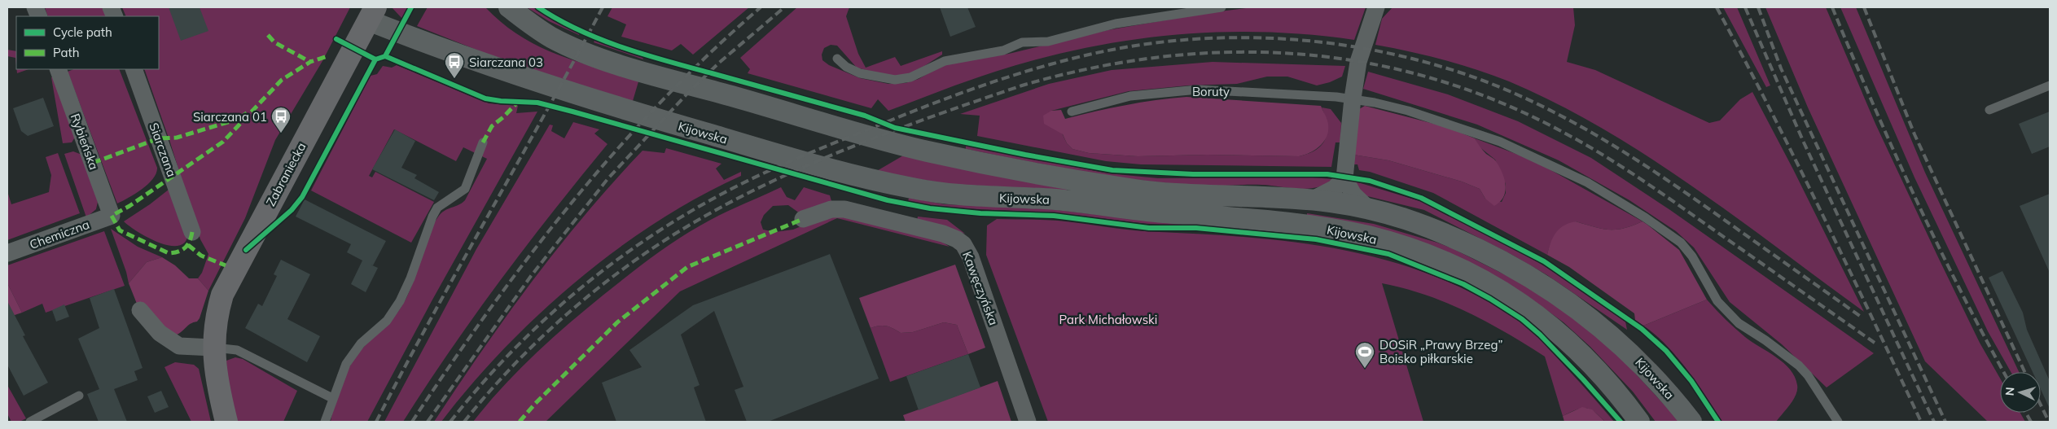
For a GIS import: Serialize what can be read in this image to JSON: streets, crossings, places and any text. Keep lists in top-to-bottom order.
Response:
{
  "streets": {
    "main road": ["Zabraniecka"],
    "street": [
      "Kijowska",
      "Rybieńska",
      "Siarczana",
      "Chemiczna",
      "Kawęczyńska"
    ],
    "lane": ["Boruty"]
  },
  "crossings": [
    ["Kijowska", "Zabraniecka"],
    ["Rybieńska", "Chemiczna"]
  ],
  "parks": ["Park Michałowski"],
  "places": {
    "bus stop": ["Siarczana 03", "Siarczana 01"],
    "sports": ["DOSiR „Prawy Brzeg” Boisko piłkarskie"]
  },
  "legend": ["Cycle path", "Path"],
  "north": "left"
}
